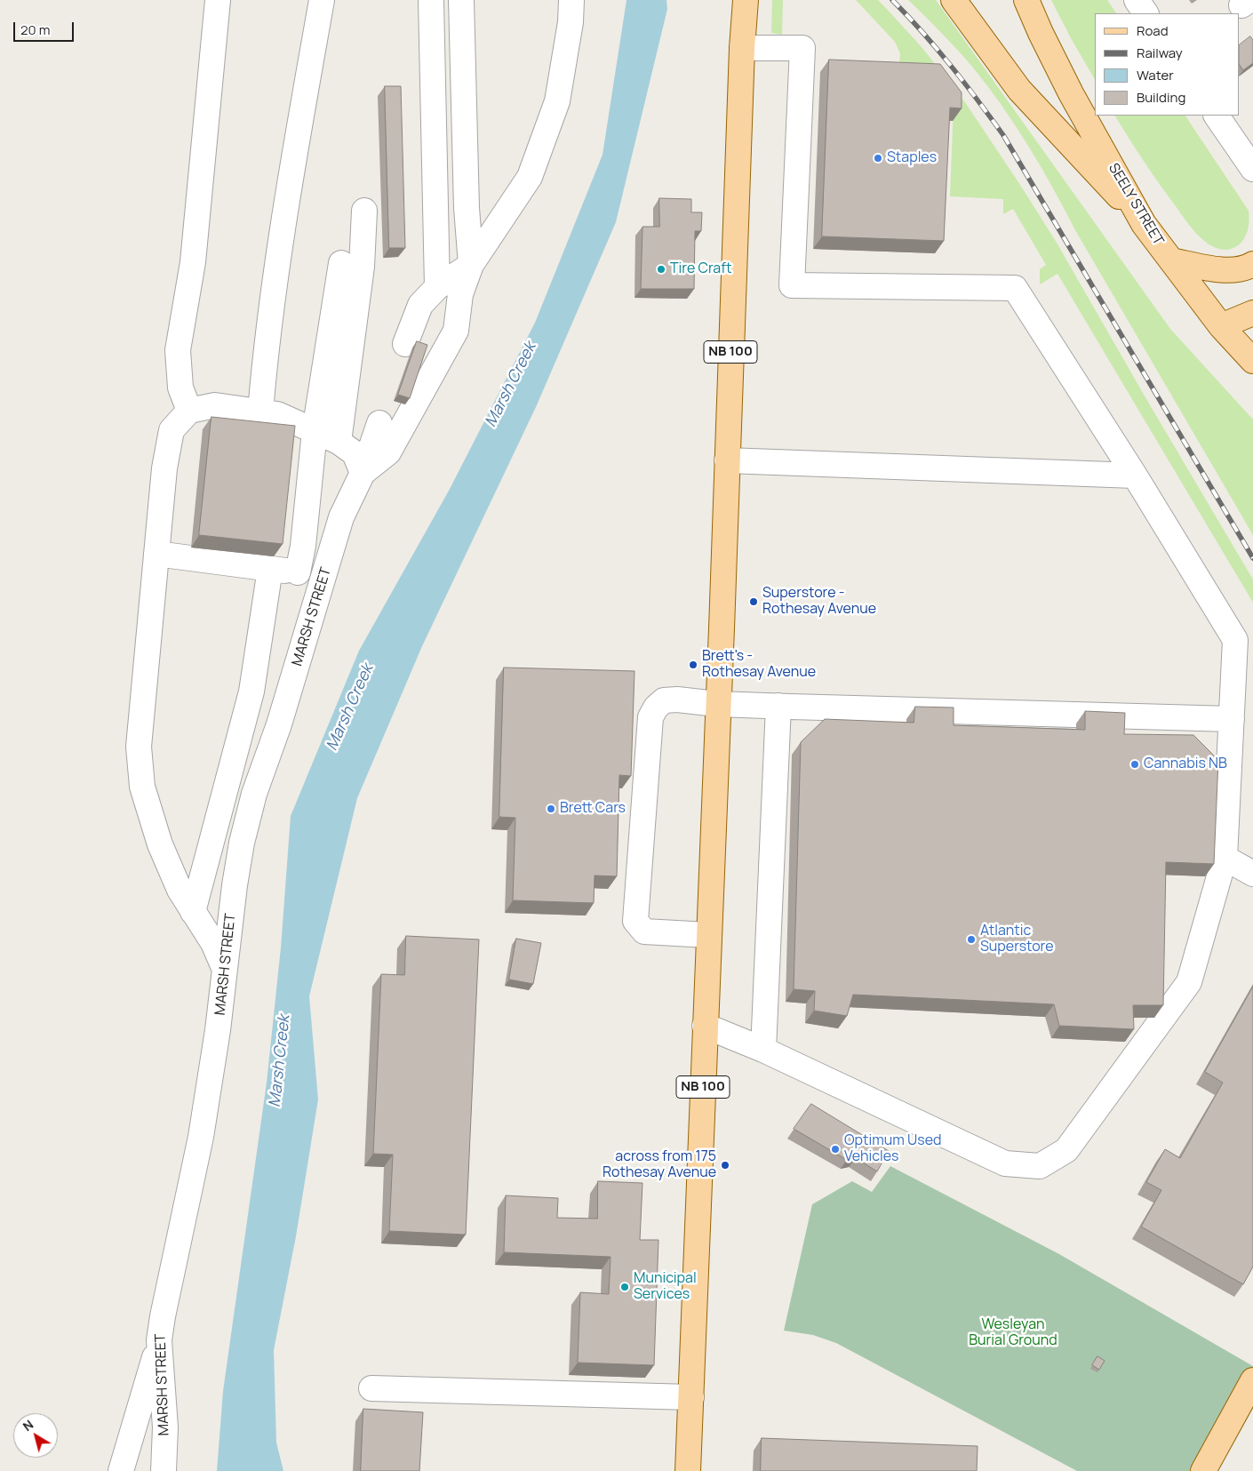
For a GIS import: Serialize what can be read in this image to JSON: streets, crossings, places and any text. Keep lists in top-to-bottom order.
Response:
{
  "streets": {
    "main road": ["SEELY STREET", "NB 100"],
    "street": ["MARSH STREET"]
  },
  "water": ["Marsh Creek"],
  "parks": ["Wesleyan Burial Ground"],
  "places": [
    "Staples",
    "Tire Craft",
    "Superstore - Rothesay Avenue",
    "Brett's - Rothesay Avenue",
    "Cannabis NB",
    "Brett Cars",
    "Atlantic Superstore",
    "Optimum Used Vehicles",
    "across from 175 Rothesay Avenue",
    "Municipal Services"
  ],
  "legend": [
    "Road",
    "Railway",
    "Water",
    "Building"
  ],
  "scale_bar": "20 m",
  "north": "top left"
}
